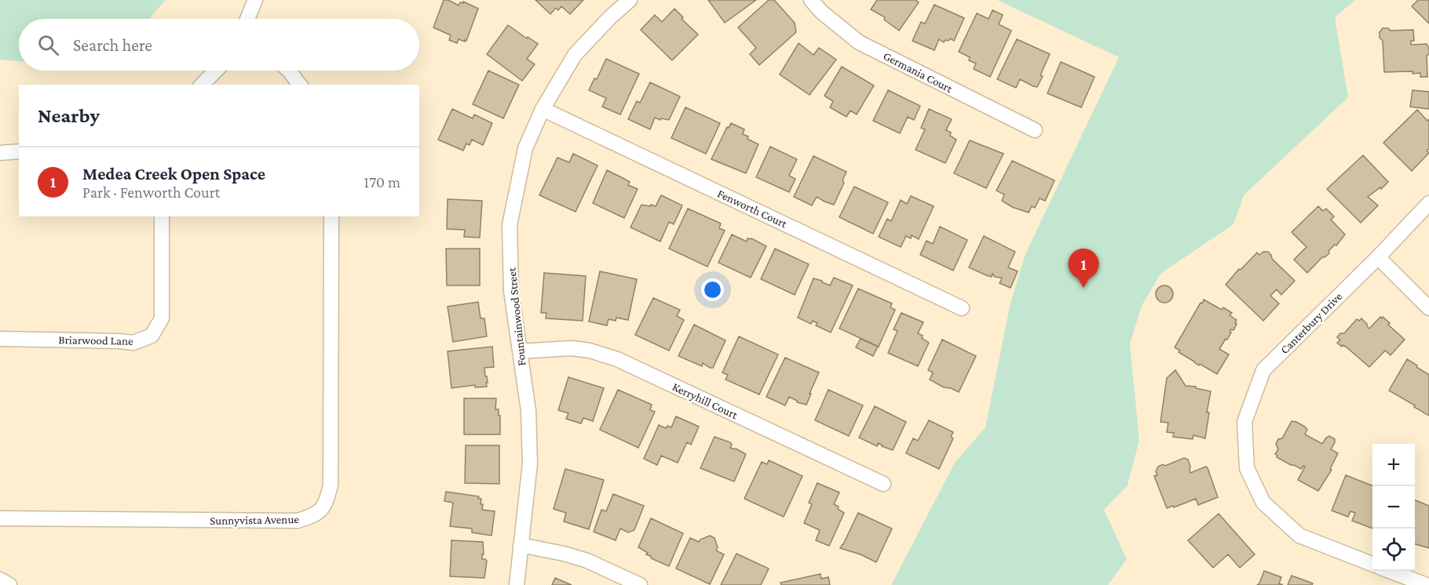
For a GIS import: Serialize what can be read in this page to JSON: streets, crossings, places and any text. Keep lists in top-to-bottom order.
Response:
{
  "streets": {
    "street": [
      "Germania Court",
      "Fenworth Court",
      "Fountainwood Street",
      "Canterbury Drive",
      "Briarwood Lane",
      "Kerryhill Court",
      "Sunnyvista Avenue"
    ]
  },
  "crossings": [
    ["Fenworth Court", "Fountainwood Street"],
    ["Fountainwood Street", "Kerryhill Court"]
  ],
  "page": {
    "search": "Search here",
    "heading": "Nearby",
    "list": [
      {
        "mark": "1",
        "name": "Medea Creek Open Space",
        "note": "Park · Fenworth Court",
        "value": "170 m"
      }
    ],
    "pins": "1",
    "map_buttons": ["+", "−"]
  }
}
